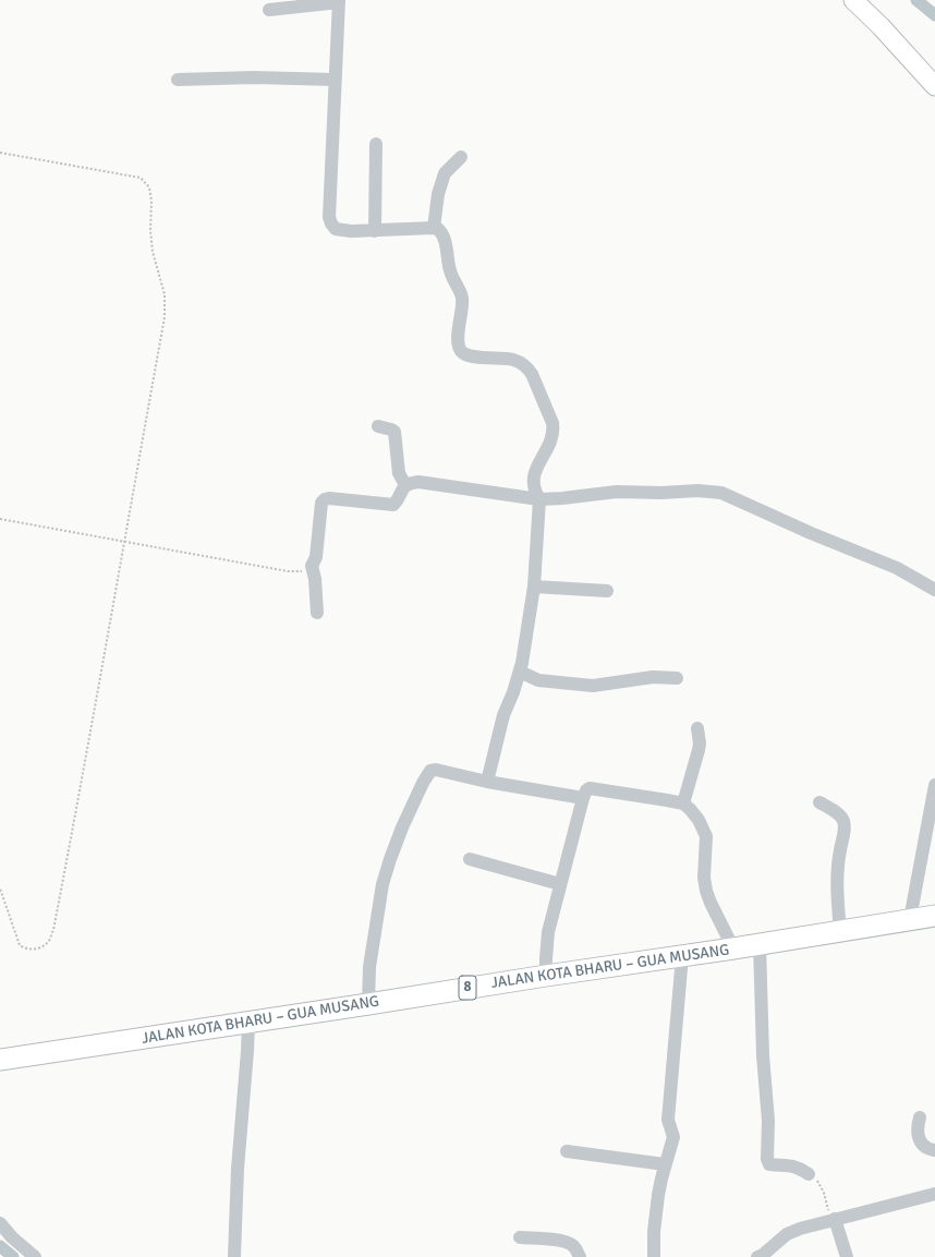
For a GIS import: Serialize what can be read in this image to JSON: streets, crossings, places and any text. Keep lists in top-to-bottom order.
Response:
{
  "streets": {
    "main road": ["JALAN KOTA BHARU – GUA MUSANG", "8"]
  }
}
